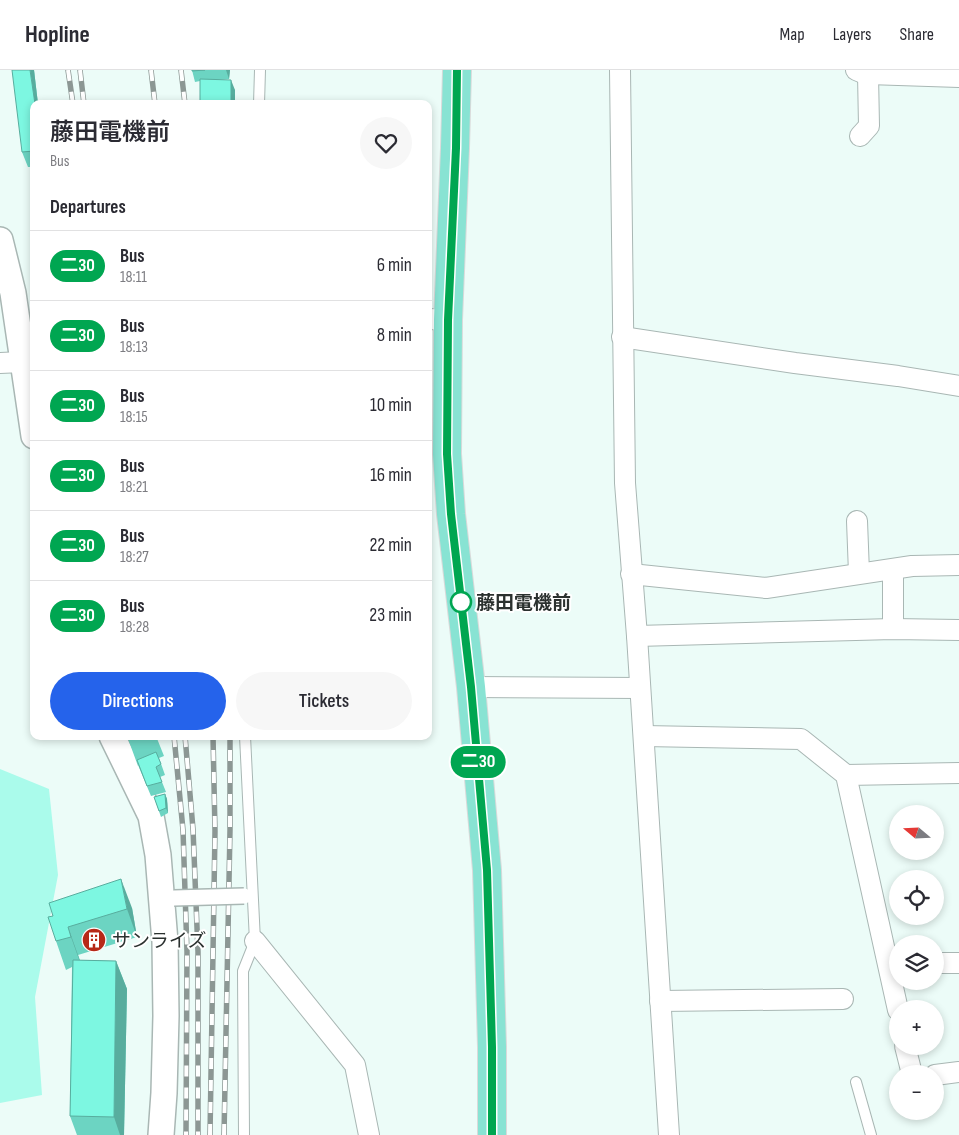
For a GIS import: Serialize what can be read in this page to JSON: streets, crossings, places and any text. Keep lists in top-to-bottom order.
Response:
{
  "places": {
    "other": ["藤田電機前"],
    "building": ["サンライズ"]
  },
  "lines": ["bus line 二30"],
  "north": "left",
  "page": {
    "header": "Hopline",
    "nav": ["Map", "Layers", "Share"],
    "on_map": "二30",
    "heading": [
      ["藤田電機前", "Bus"],
      "Departures"
    ],
    "list": [
      {
        "mark": "二30",
        "name": "Bus",
        "note": "18:11",
        "value": "6 min"
      },
      {
        "mark": "二30",
        "name": "Bus",
        "note": "18:13",
        "value": "8 min"
      },
      {
        "mark": "二30",
        "name": "Bus",
        "note": "18:15",
        "value": "10 min"
      },
      {
        "mark": "二30",
        "name": "Bus",
        "note": "18:21",
        "value": "16 min"
      },
      {
        "mark": "二30",
        "name": "Bus",
        "note": "18:27",
        "value": "22 min"
      },
      {
        "mark": "二30",
        "name": "Bus",
        "note": "18:28",
        "value": "23 min"
      }
    ],
    "buttons": ["Directions", "Tickets"],
    "map_buttons": ["+", "−"]
  }
}
